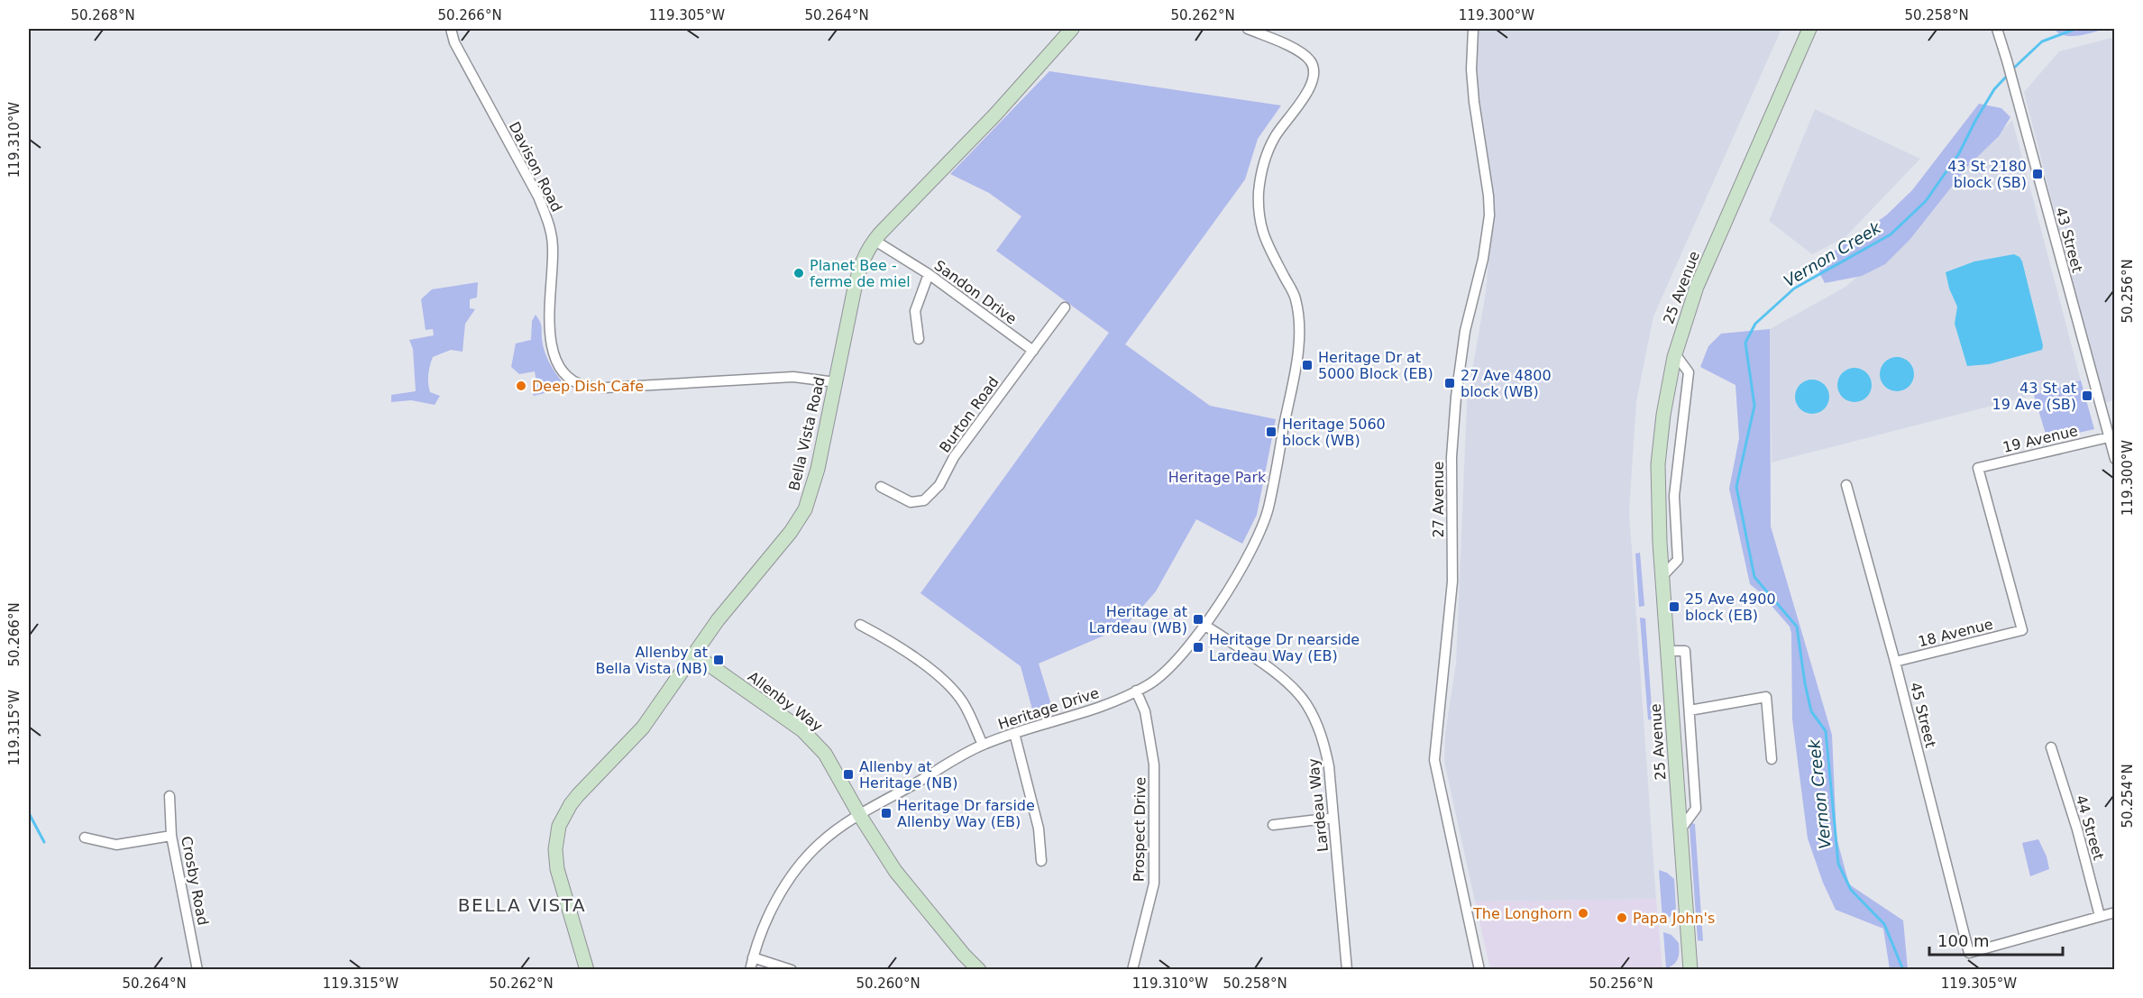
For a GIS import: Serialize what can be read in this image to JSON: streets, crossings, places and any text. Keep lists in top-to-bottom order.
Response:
{
  "streets": {
    "street": [
      "Davison Road",
      "43 Street",
      "25 Avenue",
      "Sandon Drive",
      "Burton Road",
      "Bella Vista Road",
      "19 Avenue",
      "27 Avenue",
      "18 Avenue",
      "Allenby Way",
      "Heritage Drive",
      "45 Street",
      "Lardeau Way",
      "44 Street",
      "Prospect Drive",
      "Crosby Road"
    ]
  },
  "crossings": [
    ["Davison Road", "Bella Vista Road"],
    ["43 Street", "19 Avenue"],
    ["Sandon Drive", "Burton Road"],
    ["Sandon Drive", "Bella Vista Road"],
    ["Bella Vista Road", "Allenby Way"],
    ["19 Avenue", "18 Avenue"],
    ["18 Avenue", "45 Street"],
    ["Allenby Way", "Heritage Drive"],
    ["Heritage Drive", "Lardeau Way"],
    ["Heritage Drive", "Prospect Drive"],
    ["45 Street", "44 Street"]
  ],
  "districts": ["BELLA VISTA"],
  "water": ["Vernon Creek"],
  "parks": ["Heritage Park"],
  "places": {
    "transit": [
      "43 St 2180 block (SB)",
      "Heritage Dr at 5000 Block (EB)",
      "27 Ave 4800 block (WB)",
      "43 St at 19 Ave (SB)",
      "Heritage 5060 block (WB)",
      "25 Ave 4900 block (EB)",
      "Heritage at Lardeau (WB)",
      "Heritage Dr nearside Lardeau Way (EB)",
      "Allenby at Bella Vista (NB)",
      "Allenby at Heritage (NB)",
      "Heritage Dr farside Allenby Way (EB)"
    ],
    "other": [
      "Planet Bee - ferme de miel",
      "Deep Dish Cafe",
      "The Longhorn",
      "Papa John's"
    ]
  },
  "scale_bar": "100 m",
  "coordinates": [
    "50.268°N",
    "50.266°N",
    "119.305°W",
    "50.264°N",
    "50.262°N",
    "119.300°W",
    "50.258°N",
    "119.310°W",
    "50.256°N",
    "119.315°W",
    "50.254°N",
    "50.260°N"
  ]
}
